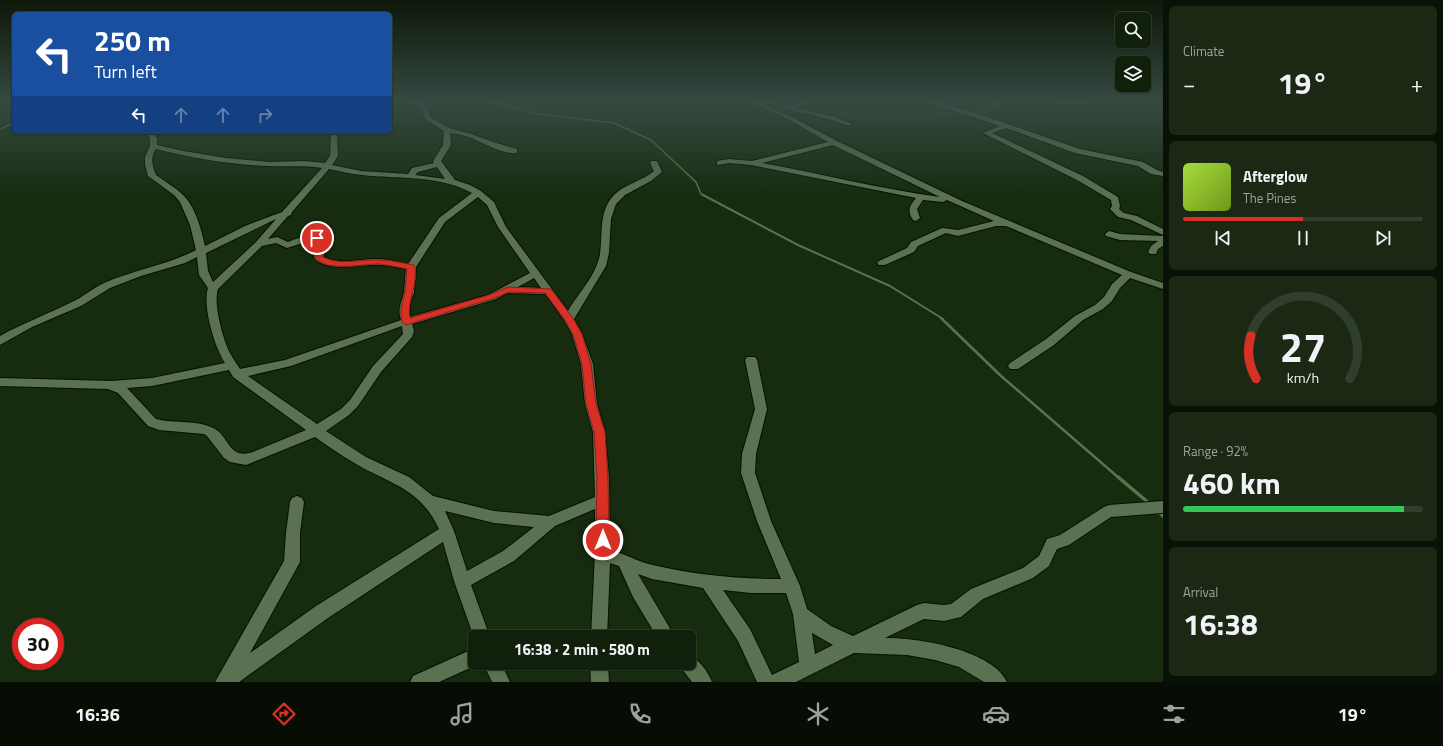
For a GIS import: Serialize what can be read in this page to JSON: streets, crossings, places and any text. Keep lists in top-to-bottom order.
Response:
{
  "page": {
    "tile": [
      "Climate",
      ["Range · 92%", "460 km"],
      ["Arrival", "16:38"]
    ],
    "turn": ["250 m", "Turn left"],
    "heat": ["−", "19°", "+"],
    "song": ["Afterglow", "The Pines"],
    "limit": "30",
    "trip": "16:38 · 2 min · 580 m",
    "tabs": ["16:36", "19°"],
    "gauge": ["27", "km/h"]
  }
}
